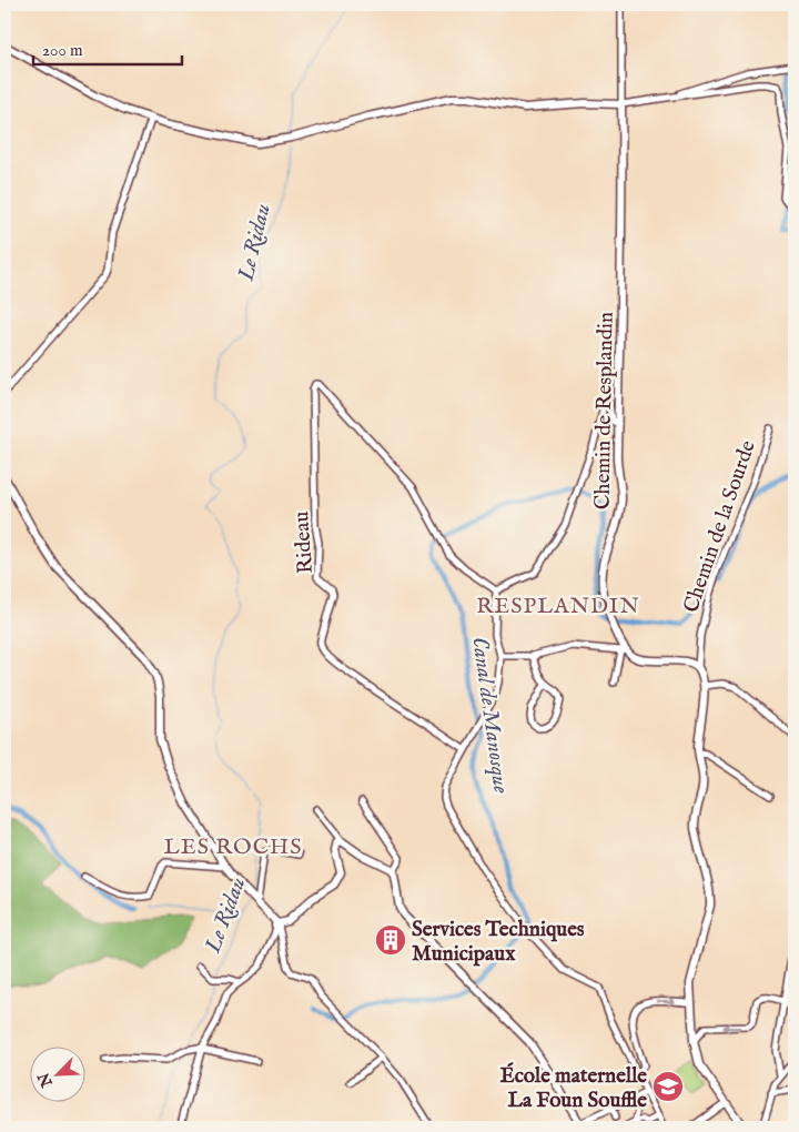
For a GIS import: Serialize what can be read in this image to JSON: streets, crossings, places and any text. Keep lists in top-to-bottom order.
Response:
{
  "streets": {
    "street": ["Chemin de Resplandin", "Chemin de la Sourde", "Rideau"]
  },
  "districts": ["RESPLANDIN", "LES ROCHS"],
  "water": ["Le Ridau", "Canal de Manosque"],
  "places": {
    "building": ["Services Techniques Municipaux"],
    "school or university": ["École maternelle La Foun Souffle"]
  },
  "scale_bar": "200 m",
  "north": "bottom left"
}
